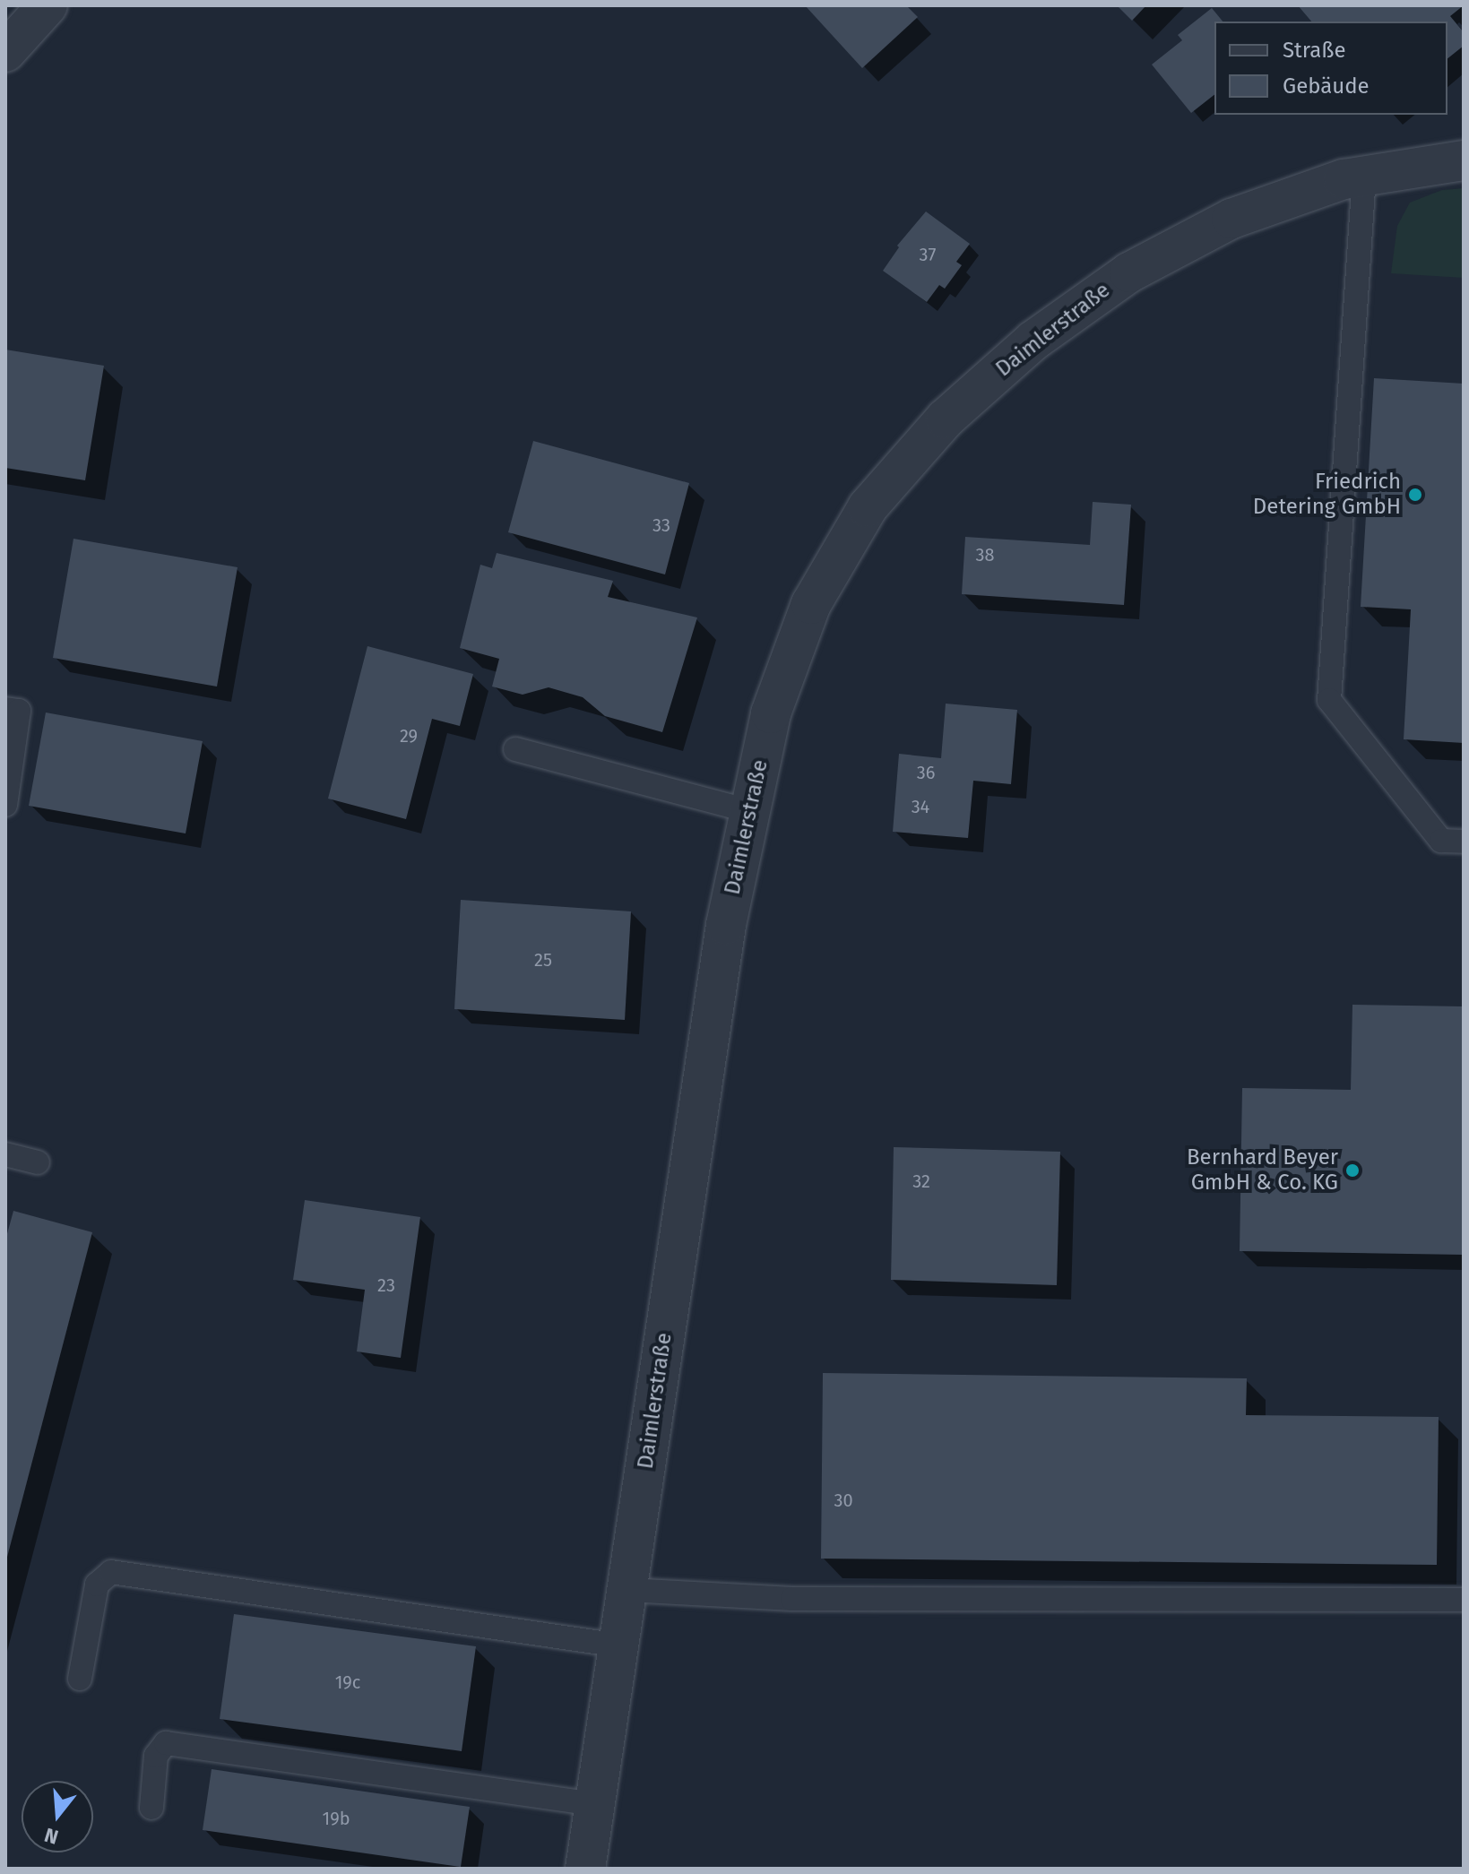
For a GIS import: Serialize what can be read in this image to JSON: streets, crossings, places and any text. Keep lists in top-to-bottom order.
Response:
{
  "streets": {
    "street": ["Daimlerstraße"]
  },
  "places": ["Friedrich Detering GmbH", "Bernhard Beyer GmbH & Co. KG"],
  "house_numbers": [
    "37",
    "33",
    "38",
    "29",
    "36",
    "34",
    "25",
    "32",
    "23",
    "30",
    "19c",
    "19b"
  ],
  "legend": ["Straße", "Gebäude"],
  "north": "bottom"
}
